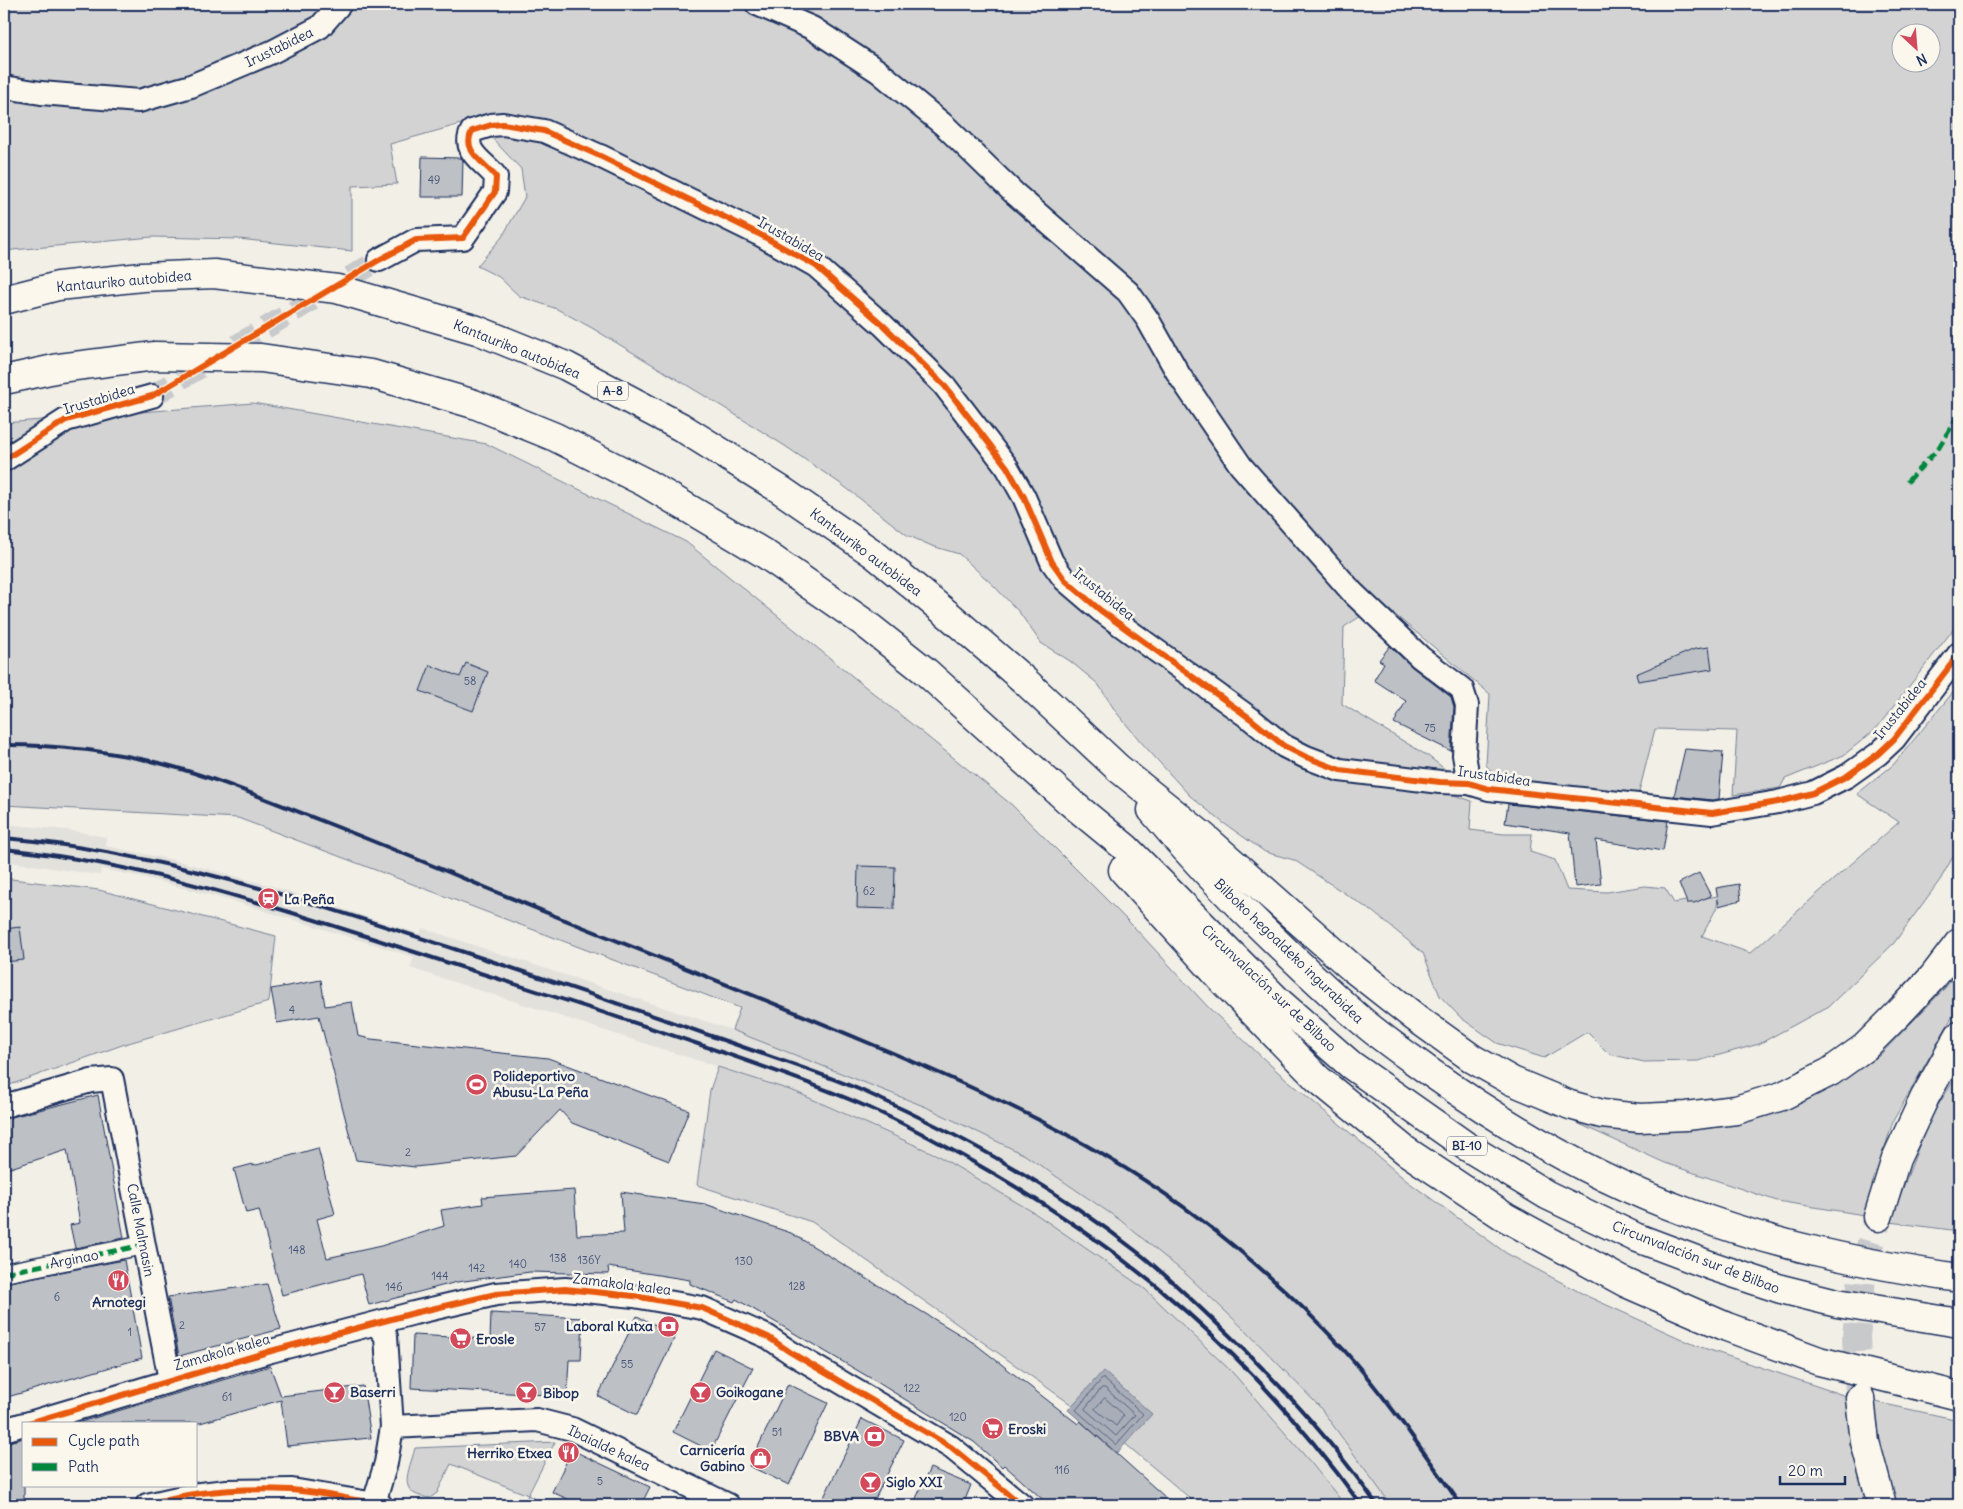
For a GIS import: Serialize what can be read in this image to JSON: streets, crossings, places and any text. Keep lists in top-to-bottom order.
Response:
{
  "streets": {
    "highway": [
      "Kantauriko autobidea",
      "A-8",
      "Bilboko hegoaldeko ingurabidea",
      "Circunvalación sur de Bilbao",
      "BI-10"
    ],
    "street": [
      "Irustabidea",
      "Calle Malmasin",
      "Arginao",
      "Zamakola kalea",
      "Ibaialde kalea"
    ]
  },
  "crossings": [
    ["Kantauriko autobidea", "Bilboko hegoaldeko ingurabidea"],
    ["Calle Malmasin", "Arginao"],
    ["Calle Malmasin", "Zamakola kalea"]
  ],
  "places": {
    "station": ["La Peña"],
    "sports": ["Polideportivo Abusu-La Peña"],
    "restaurant": ["Arnotegi", "Herriko Etxea"],
    "bank": ["Laboral Kutxa", "BBVA"],
    "supermarket": ["Erosle", "Eroski"],
    "bar": [
      "Baserri",
      "Goikogane",
      "Bibop",
      "Siglo XXI"
    ],
    "shop": ["Carnicería Gabino"]
  },
  "house_numbers": [
    "49",
    "58",
    "75",
    "62",
    "4",
    "2",
    "148",
    "138",
    "136Y",
    "130",
    "140",
    "142",
    "144",
    "128",
    "146",
    "6",
    "2",
    "57",
    "1",
    "55",
    "122",
    "61",
    "120",
    "51",
    "116",
    "5"
  ],
  "legend": ["Cycle path", "Path"],
  "scale_bar": "20 m",
  "north": "bottom right"
}
